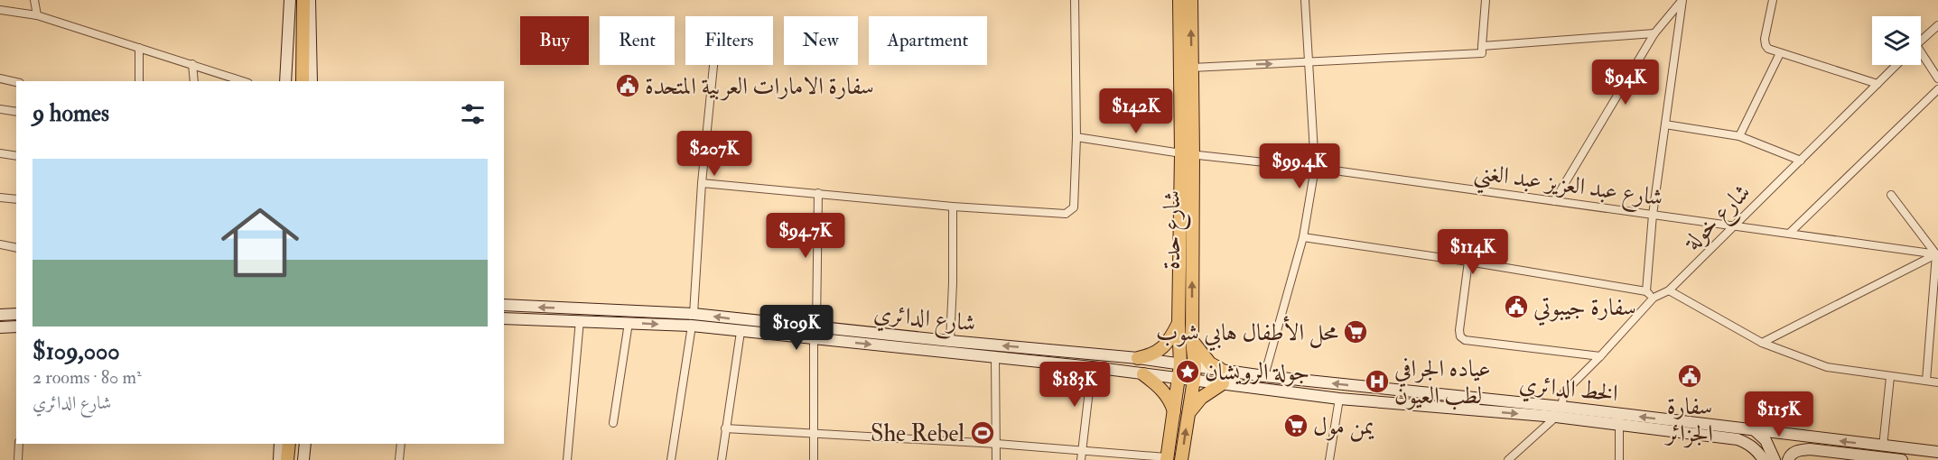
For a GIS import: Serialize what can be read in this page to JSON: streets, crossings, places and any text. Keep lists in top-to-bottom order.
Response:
{
  "streets": {
    "main road": ["شارع حدة", "شارع الدائري", "الخط الدائري"],
    "street": ["شارع عبد العزيز عبد الغني", "شارع خولة"]
  },
  "crossings": [
    ["شارع عبد العزيز عبد الغني", "شارع خولة"],
    ["شارع عبد العزيز عبد الغني", "شارع حدة"],
    ["شارع خولة", "الخط الدائري"],
    ["شارع حدة", "شارع الدائري"],
    ["شارع حدة", "الخط الدائري"],
    ["شارع الدائري", "الخط الدائري"]
  ],
  "places": {
    "public building": ["سفارة الامارات العربية المتحدة", "سفارة جيبوتي", "سفارة الجزائر"],
    "supermarket": ["محل الأطفال هابي شوب", "يمن مول"],
    "place": ["جولة الرويشان"],
    "hospital": ["عياده الجرافي لطب العيون"],
    "sports": ["She Rebel"]
  },
  "page": {
    "chip": [
      "Buy",
      "Rent",
      "Filters",
      "New",
      "Apartment"
    ],
    "price": [
      "$94K",
      "$142K",
      "$207K",
      "$99.4K",
      "$94.7K",
      "$114K",
      "$109K",
      "$183K",
      "$115K"
    ],
    "heading": "9 homes",
    "list": [
      {
        "name": "$109,000",
        "note": "2 rooms · 80 m² · شارع الدائري"
      }
    ]
  }
}
